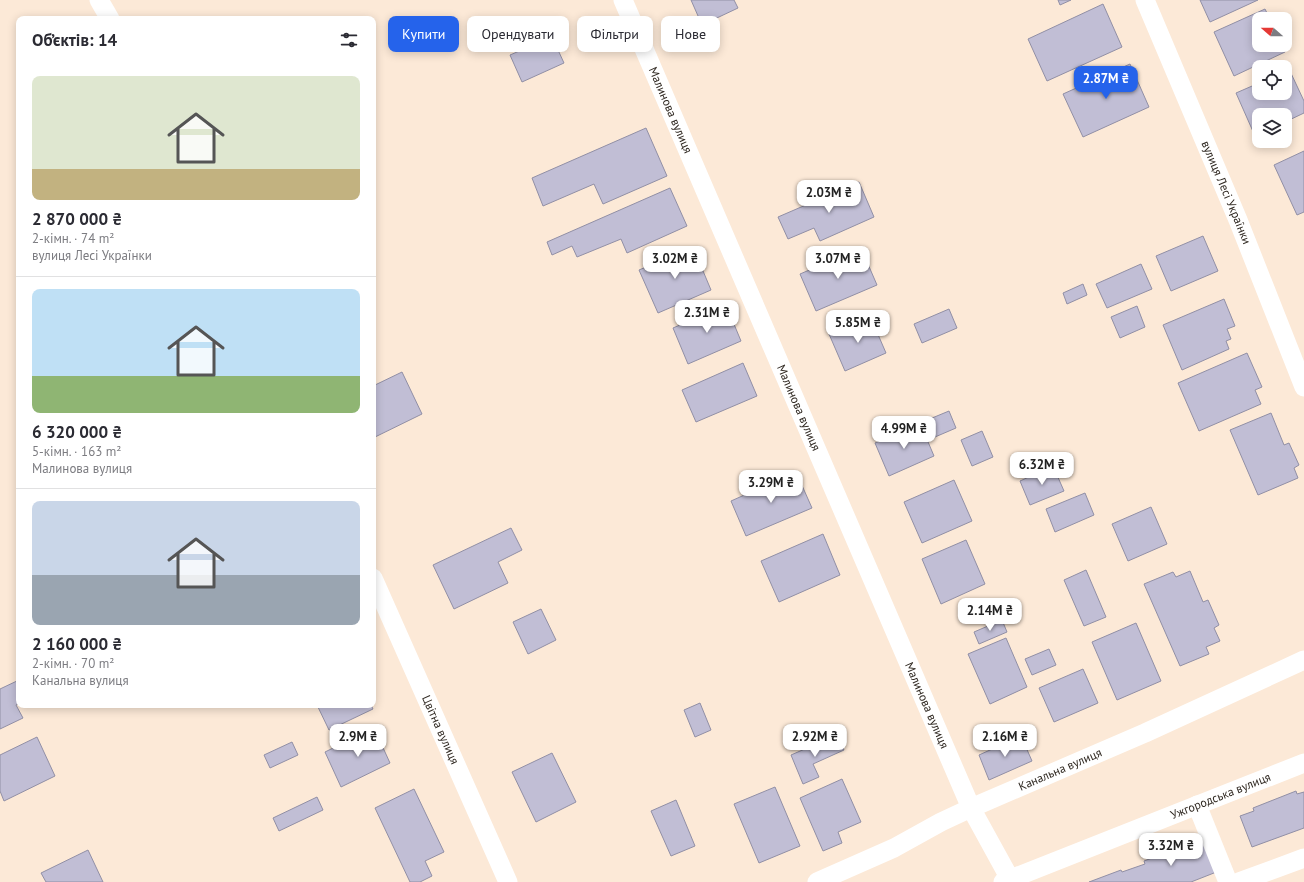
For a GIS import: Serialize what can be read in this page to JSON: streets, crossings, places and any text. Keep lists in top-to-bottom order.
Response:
{
  "streets": {
    "street": [
      "Малинова вулиця",
      "вулиця Лесі Українки",
      "Цвітна вулиця",
      "Канальна вулиця",
      "Ужгородська вулиця"
    ]
  },
  "crossings": [
    ["Малинова вулиця", "Канальна вулиця"],
    ["Малинова вулиця", "Ужгородська вулиця"]
  ],
  "north": "left",
  "page": {
    "chip": [
      "Купити",
      "Орендувати",
      "Фільтри",
      "Нове"
    ],
    "heading": "Об’єктів: 14",
    "list": [
      {
        "name": "2 870 000 ₴",
        "note": "2-кімн. · 74 m² · вулиця Лесі Українки"
      },
      {
        "name": "6 320 000 ₴",
        "note": "5-кімн. · 163 m² · Малинова вулиця"
      },
      {
        "name": "2 160 000 ₴",
        "note": "2-кімн. · 70 m² · Канальна вулиця"
      }
    ],
    "price": [
      "2.87M ₴",
      "2.03M ₴",
      "3.02M ₴",
      "3.07M ₴",
      "2.31M ₴",
      "5.85M ₴",
      "4.99M ₴",
      "6.32M ₴",
      "3.29M ₴",
      "2.14M ₴",
      "2.9M ₴",
      "2.92M ₴",
      "2.16M ₴",
      "3.32M ₴"
    ]
  }
}
